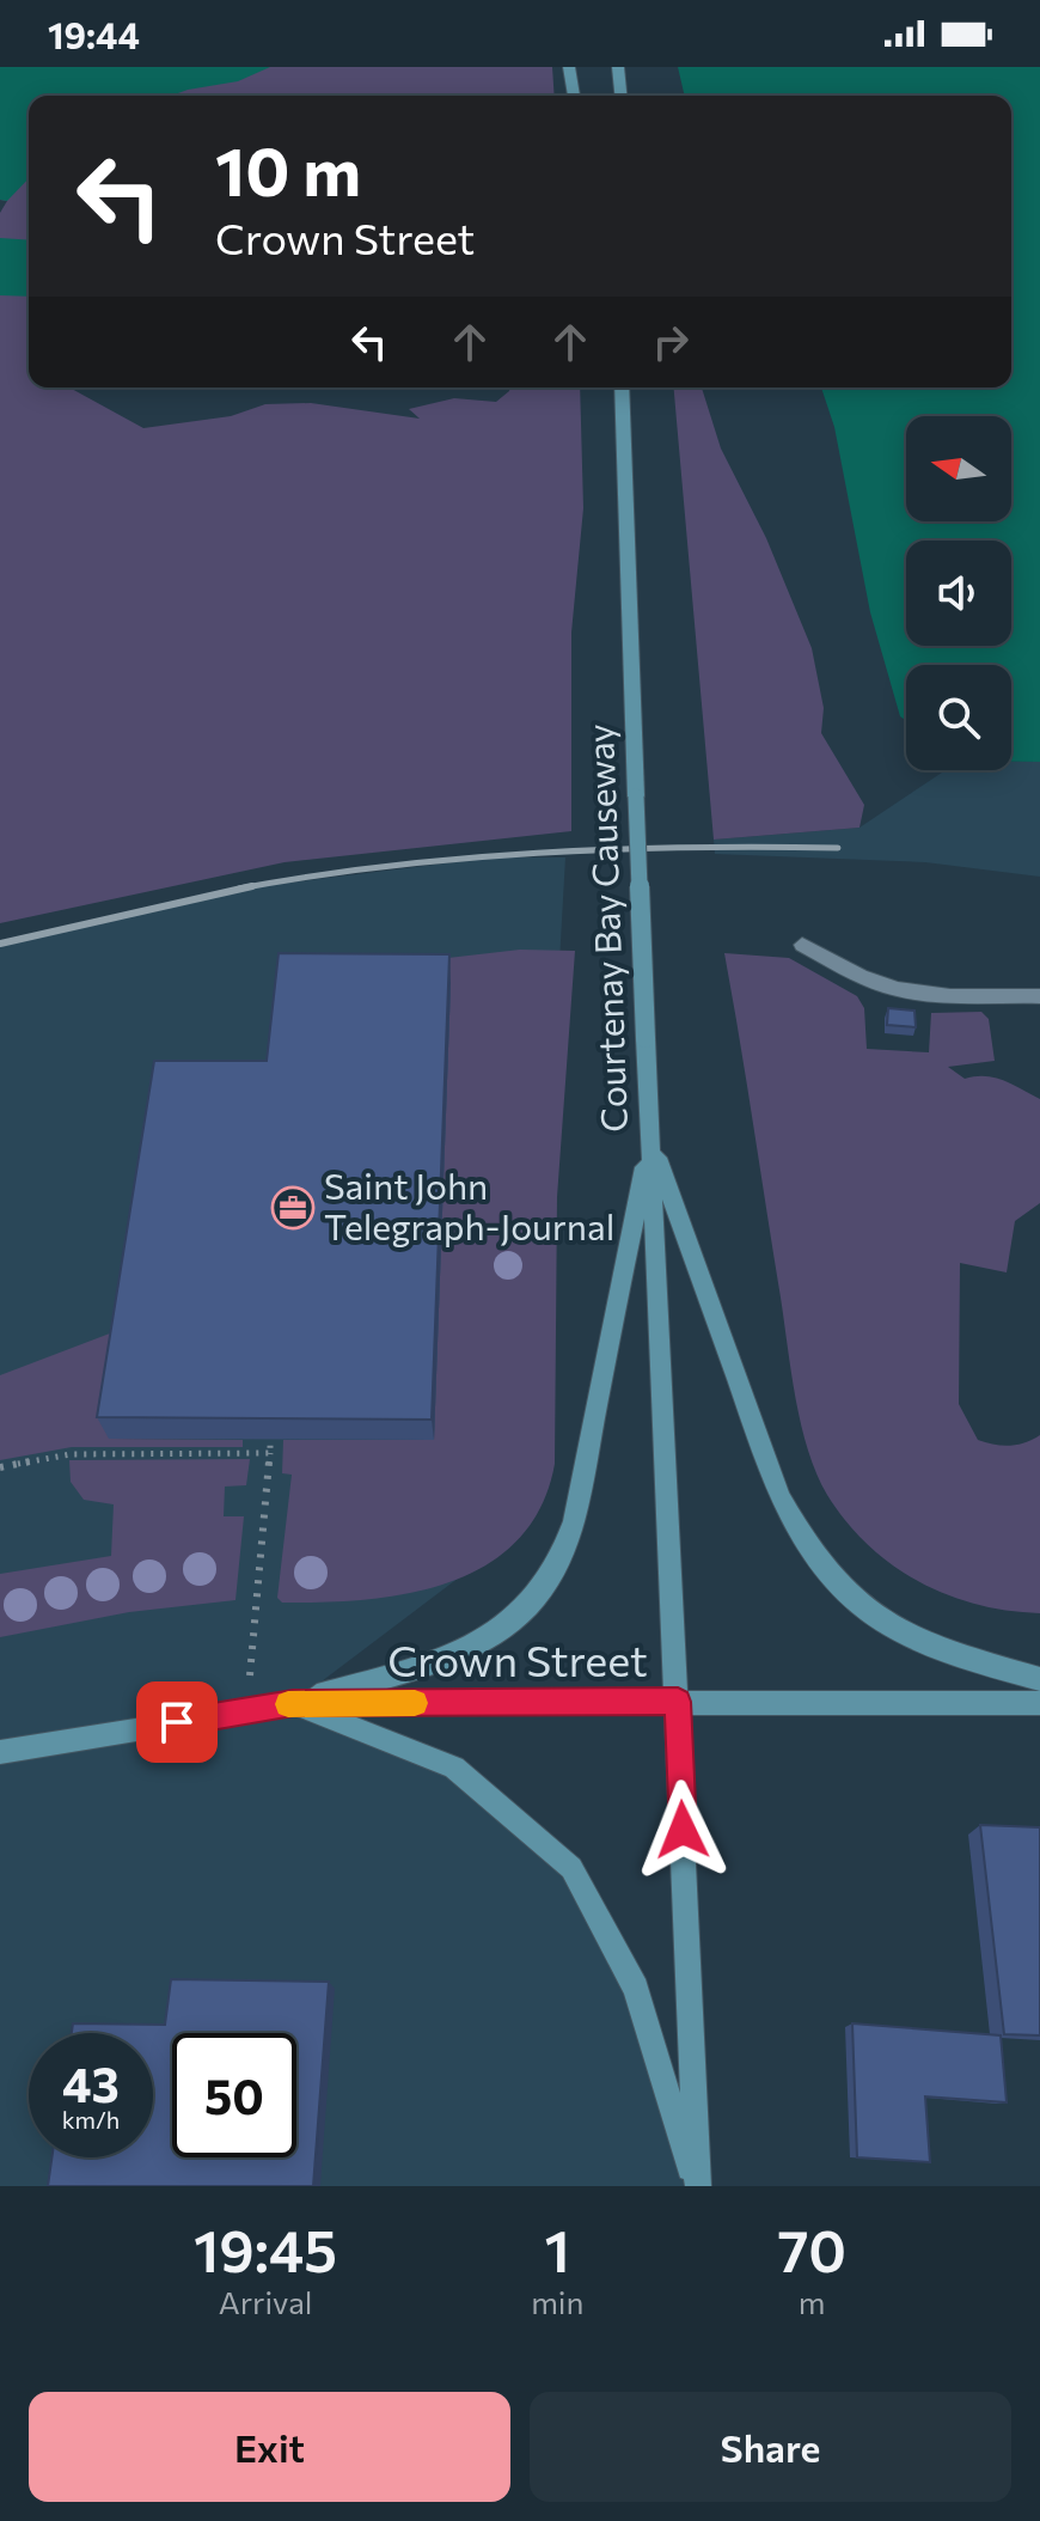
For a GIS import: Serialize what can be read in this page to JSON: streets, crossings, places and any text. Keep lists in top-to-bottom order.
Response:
{
  "streets": {
    "main road": ["Courtenay Bay Causeway", "Crown Street"]
  },
  "crossings": [
    ["Courtenay Bay Causeway", "Crown Street"]
  ],
  "places": {
    "office": ["Saint John Telegraph-Journal"]
  },
  "north": "left",
  "page": {
    "status": "19:44",
    "turn": ["10 m", "Crown Street"],
    "speed": "43 km/h",
    "limit": "50",
    "eta": [
      "19:45",
      "Arrival",
      "1",
      "min",
      "70",
      "m"
    ],
    "buttons": ["Exit", "Share"]
  }
}
